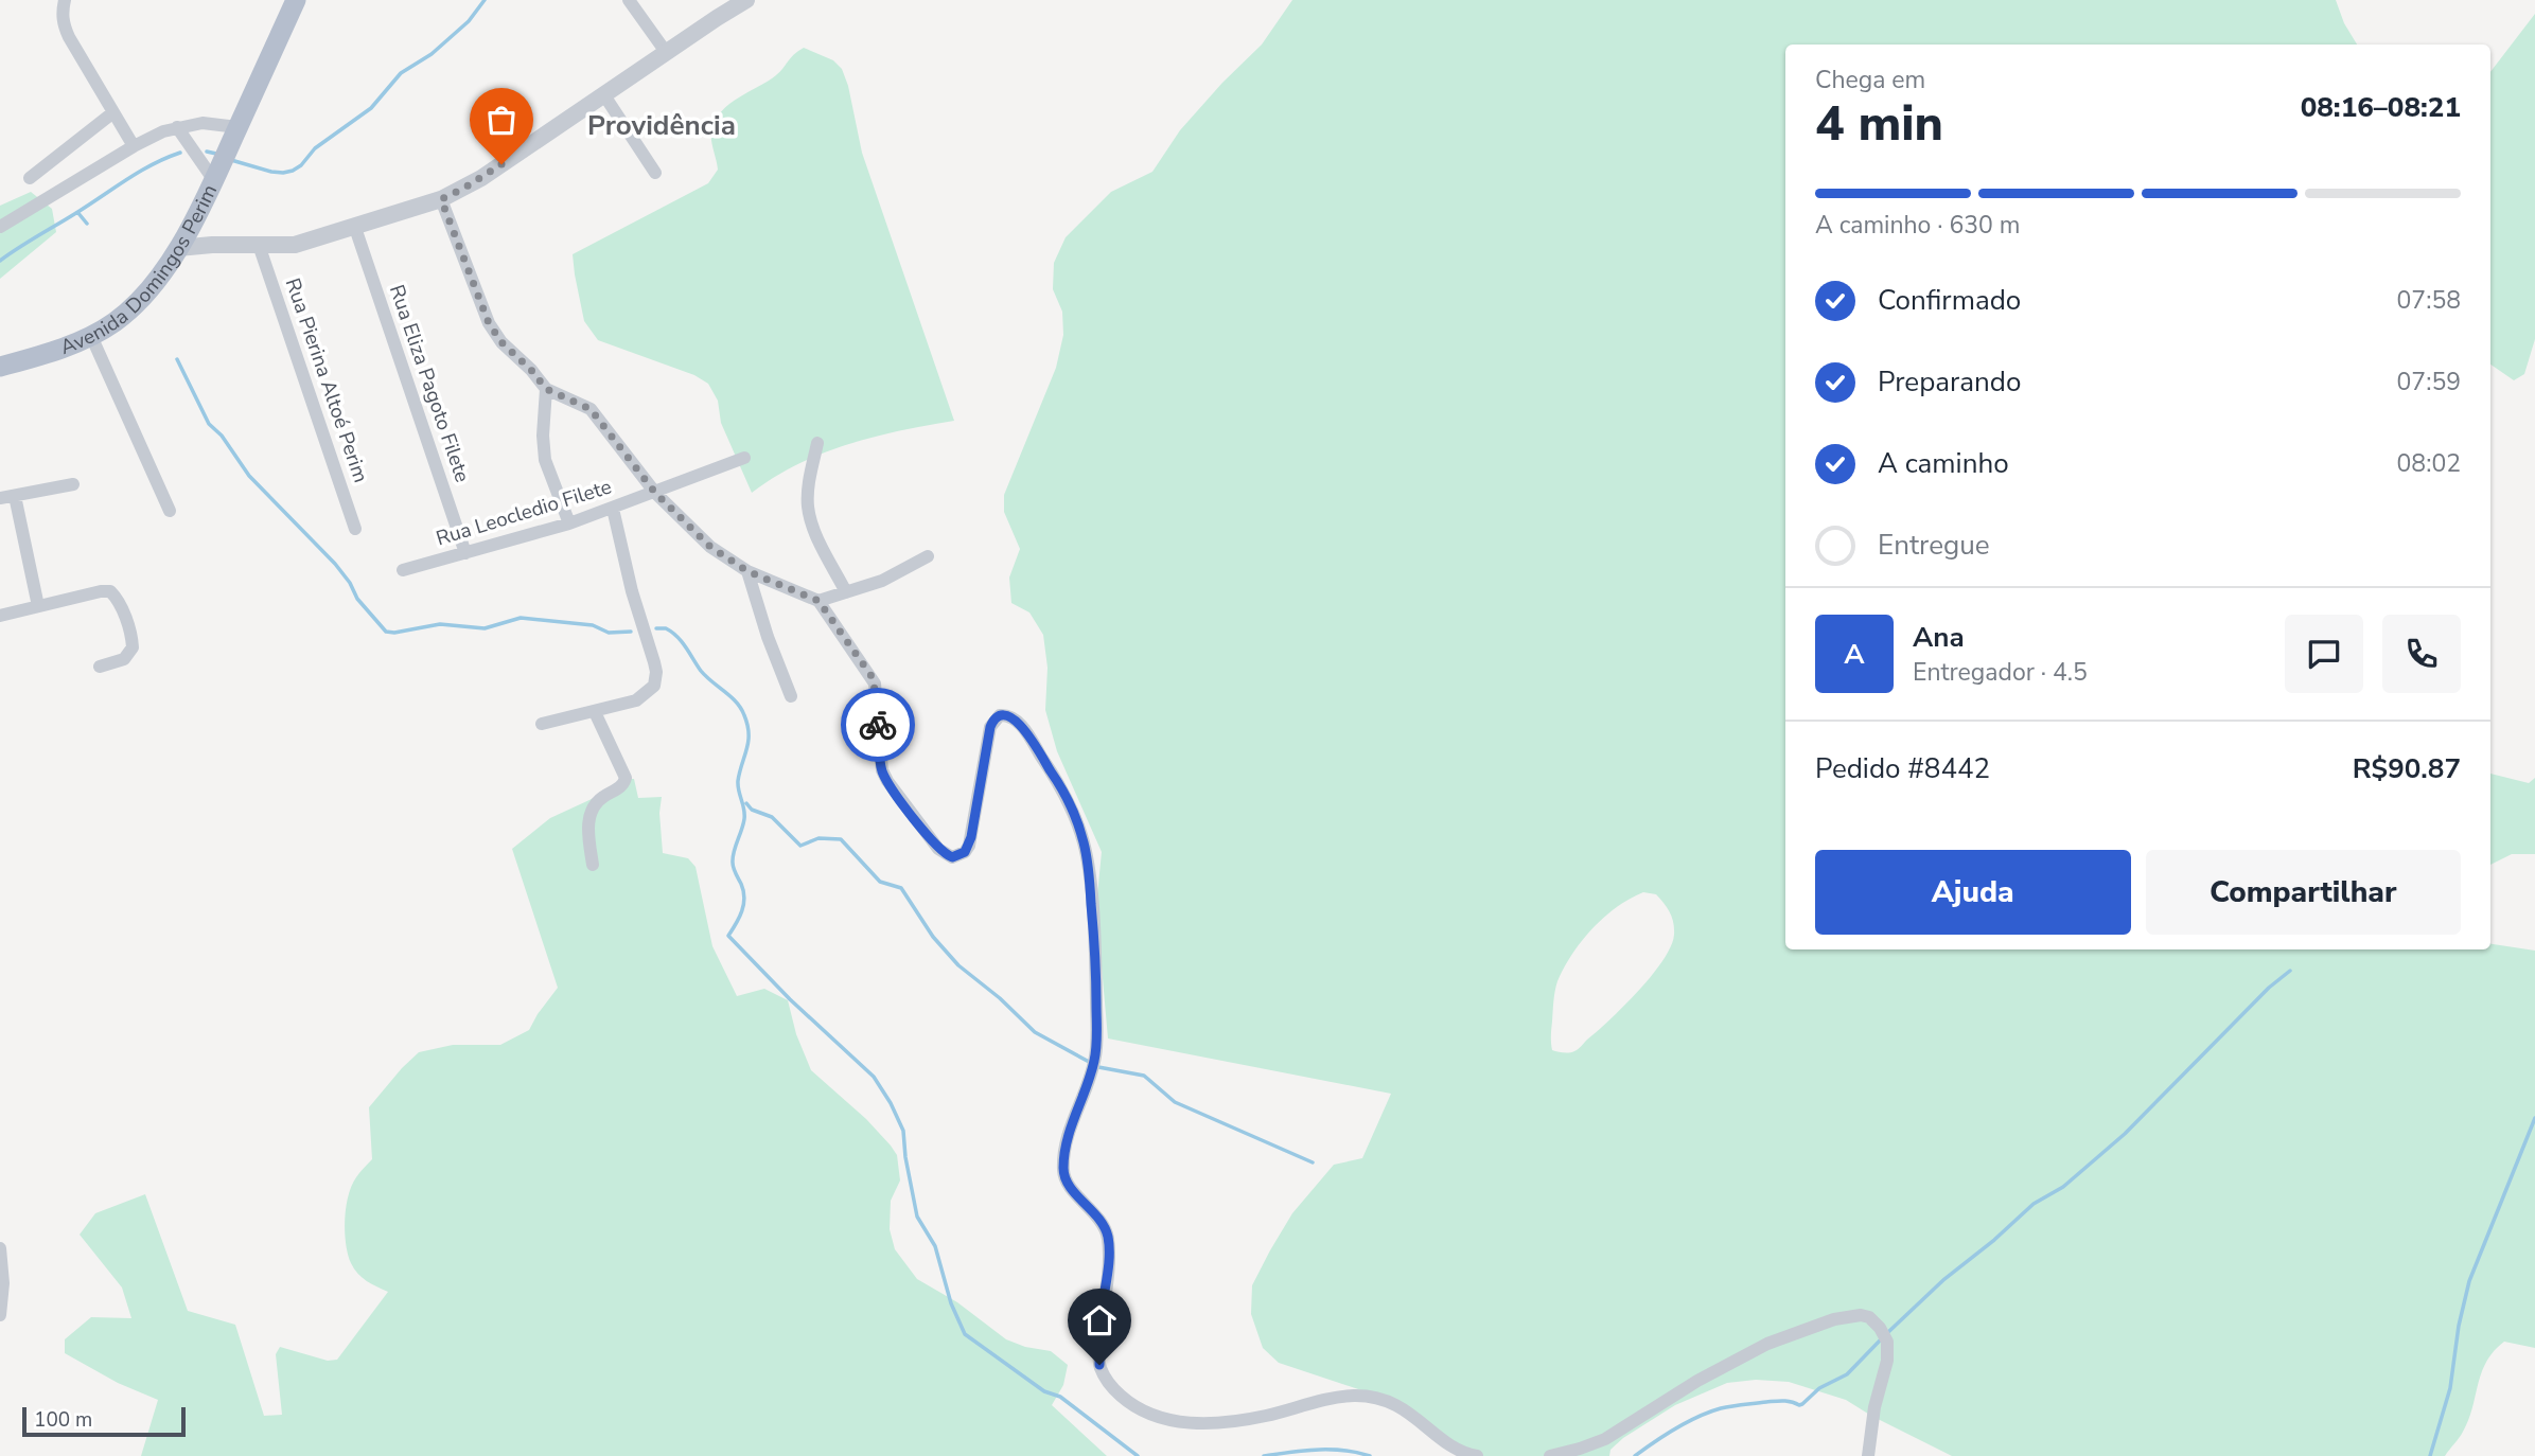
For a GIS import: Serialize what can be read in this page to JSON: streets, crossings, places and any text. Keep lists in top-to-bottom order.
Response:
{
  "streets": {
    "main road": ["Avenida Domingos Perim"],
    "street": ["Rua Pierina Altoé Perim", "Rua Eliza Pagoto Filete", "Rua Leocledio Filete"]
  },
  "crossings": [
    ["Rua Eliza Pagoto Filete", "Rua Leocledio Filete"]
  ],
  "districts": ["Providência"],
  "scale_bar": "100 m",
  "page": {
    "heading": ["4 min", "Chega em", "08:16–08:21"],
    "panel": [
      "Ana",
      "Entregador · 4.5",
      "Pedido #8442",
      "R$90.87"
    ],
    "bar": "A caminho · 630 m",
    "list": [
      ["Confirmado", "07:58"],
      ["Preparando", "07:59"],
      ["A caminho", "08:02"],
      "Entregue"
    ],
    "round": "A",
    "buttons": ["Ajuda", "Compartilhar"],
    "scale": "100 m"
  }
}
